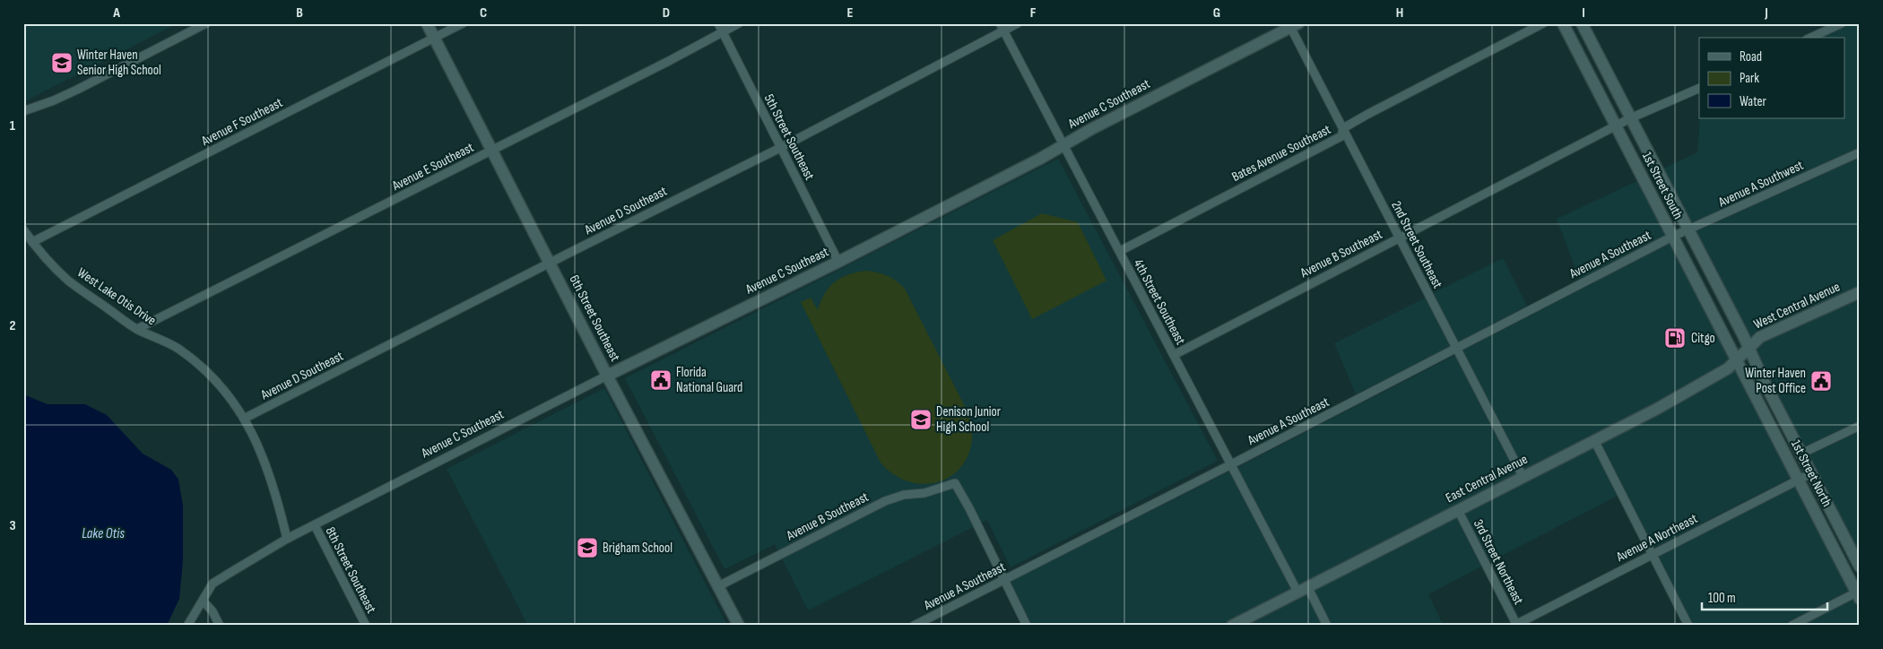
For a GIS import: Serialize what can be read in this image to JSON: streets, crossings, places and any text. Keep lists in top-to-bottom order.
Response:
{
  "streets": {
    "main road": [
      "Avenue C Southeast",
      "1st Street South",
      "West Central Avenue",
      "6th Street Southeast",
      "1st Street North",
      "East Central Avenue"
    ],
    "street": [
      "Avenue F Southeast",
      "5th Street Southeast",
      "Bates Avenue Southeast",
      "Avenue E Southeast",
      "Avenue A Southwest",
      "Avenue D Southeast",
      "2nd Street Southeast",
      "Avenue B Southeast",
      "Avenue A Southeast",
      "West Lake Otis Drive",
      "4th Street Southeast",
      "Avenue A Northeast",
      "3rd Street Northeast",
      "8th Street Southeast"
    ]
  },
  "crossings": [
    ["Avenue C Southeast", "5th Street Southeast"],
    ["Avenue C Southeast", "2nd Street Southeast"],
    ["Avenue C Southeast", "West Lake Otis Drive"],
    ["Avenue C Southeast", "4th Street Southeast"],
    ["Avenue C Southeast", "6th Street Southeast"],
    ["Avenue C Southeast", "8th Street Southeast"],
    ["Avenue F Southeast", "West Lake Otis Drive"],
    ["Avenue F Southeast", "6th Street Southeast"],
    ["5th Street Southeast", "Avenue E Southeast"],
    ["5th Street Southeast", "Avenue D Southeast"],
    ["Bates Avenue Southeast", "2nd Street Southeast"],
    ["Bates Avenue Southeast", "4th Street Southeast"],
    ["Avenue E Southeast", "West Lake Otis Drive"],
    ["Avenue E Southeast", "6th Street Southeast"],
    ["Avenue A Southwest", "1st Street South"],
    ["Avenue A Southwest", "Avenue A Southeast"],
    ["1st Street South", "Avenue B Southeast"],
    ["1st Street South", "Avenue A Southeast"],
    ["1st Street South", "West Central Avenue"],
    ["1st Street South", "1st Street North"],
    ["1st Street South", "East Central Avenue"],
    ["Avenue D Southeast", "West Lake Otis Drive"],
    ["Avenue D Southeast", "4th Street Southeast"],
    ["Avenue D Southeast", "6th Street Southeast"],
    ["2nd Street Southeast", "Avenue B Southeast"],
    ["2nd Street Southeast", "Avenue A Southeast"],
    ["2nd Street Southeast", "East Central Avenue"],
    ["Avenue B Southeast", "Avenue A Southeast"],
    ["Avenue B Southeast", "4th Street Southeast"],
    ["Avenue B Southeast", "6th Street Southeast"],
    ["Avenue A Southeast", "4th Street Southeast"],
    ["4th Street Southeast", "East Central Avenue"],
    ["West Central Avenue", "1st Street North"],
    ["West Central Avenue", "East Central Avenue"],
    ["1st Street North", "East Central Avenue"],
    ["1st Street North", "Avenue A Northeast"],
    ["East Central Avenue", "3rd Street Northeast"],
    ["Avenue A Northeast", "3rd Street Northeast"]
  ],
  "water": ["Lake Otis"],
  "places": {
    "school or university": ["Winter Haven Senior High School", "Denison Junior High School", "Brigham School"],
    "fuel station": ["Citgo"],
    "public building": ["Florida National Guard", "Winter Haven Post Office"]
  },
  "legend": ["Road", "Park", "Water"],
  "scale_bar": "100 m",
  "grid": {
    "columns": [
      "A",
      "B",
      "C",
      "D",
      "E",
      "F",
      "G",
      "H",
      "I",
      "J"
    ],
    "rows": ["1", "2", "3"]
  }
}
